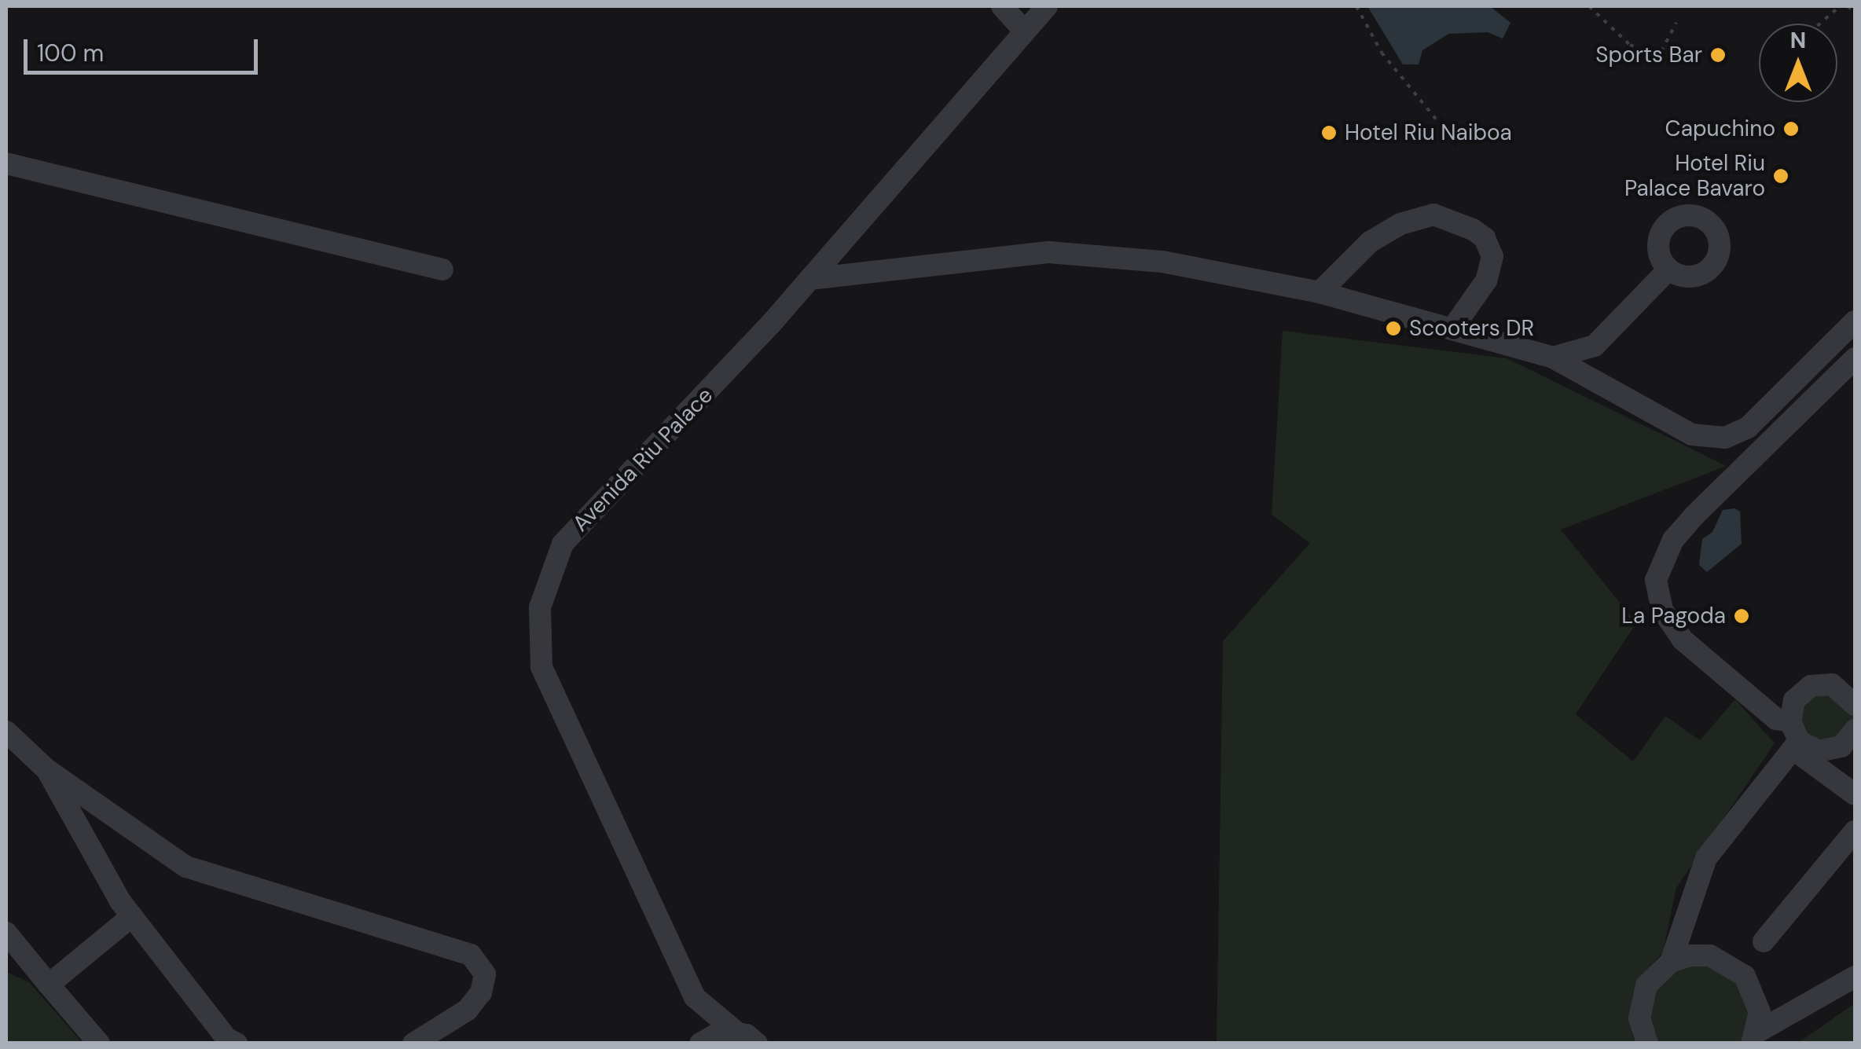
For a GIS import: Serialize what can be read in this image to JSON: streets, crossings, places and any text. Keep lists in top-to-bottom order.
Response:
{
  "streets": {
    "street": ["Avenida Riu Palace"]
  },
  "places": [
    "Sports Bar",
    "Capuchino",
    "Hotel Riu Naiboa",
    "Hotel Riu Palace Bavaro",
    "Scooters DR",
    "La Pagoda"
  ],
  "scale_bar": "100 m",
  "north": "top"
}
